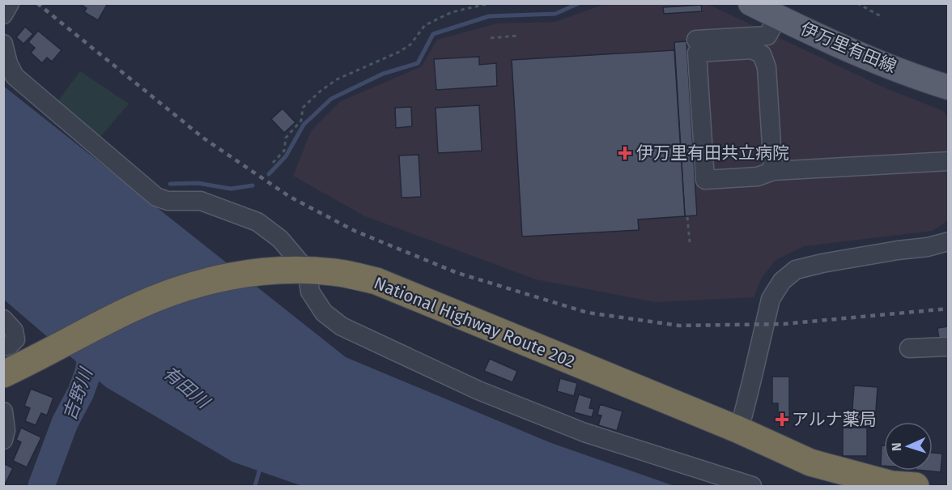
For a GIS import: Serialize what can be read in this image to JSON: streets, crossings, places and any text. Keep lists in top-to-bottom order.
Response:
{
  "streets": {
    "highway": ["National Highway Route 202"],
    "main road": ["伊万里有田線"]
  },
  "water": ["有田川", "吉野川"],
  "places": {
    "health": ["伊万里有田共立病院", "アルナ薬局"]
  },
  "north": "left"
}
